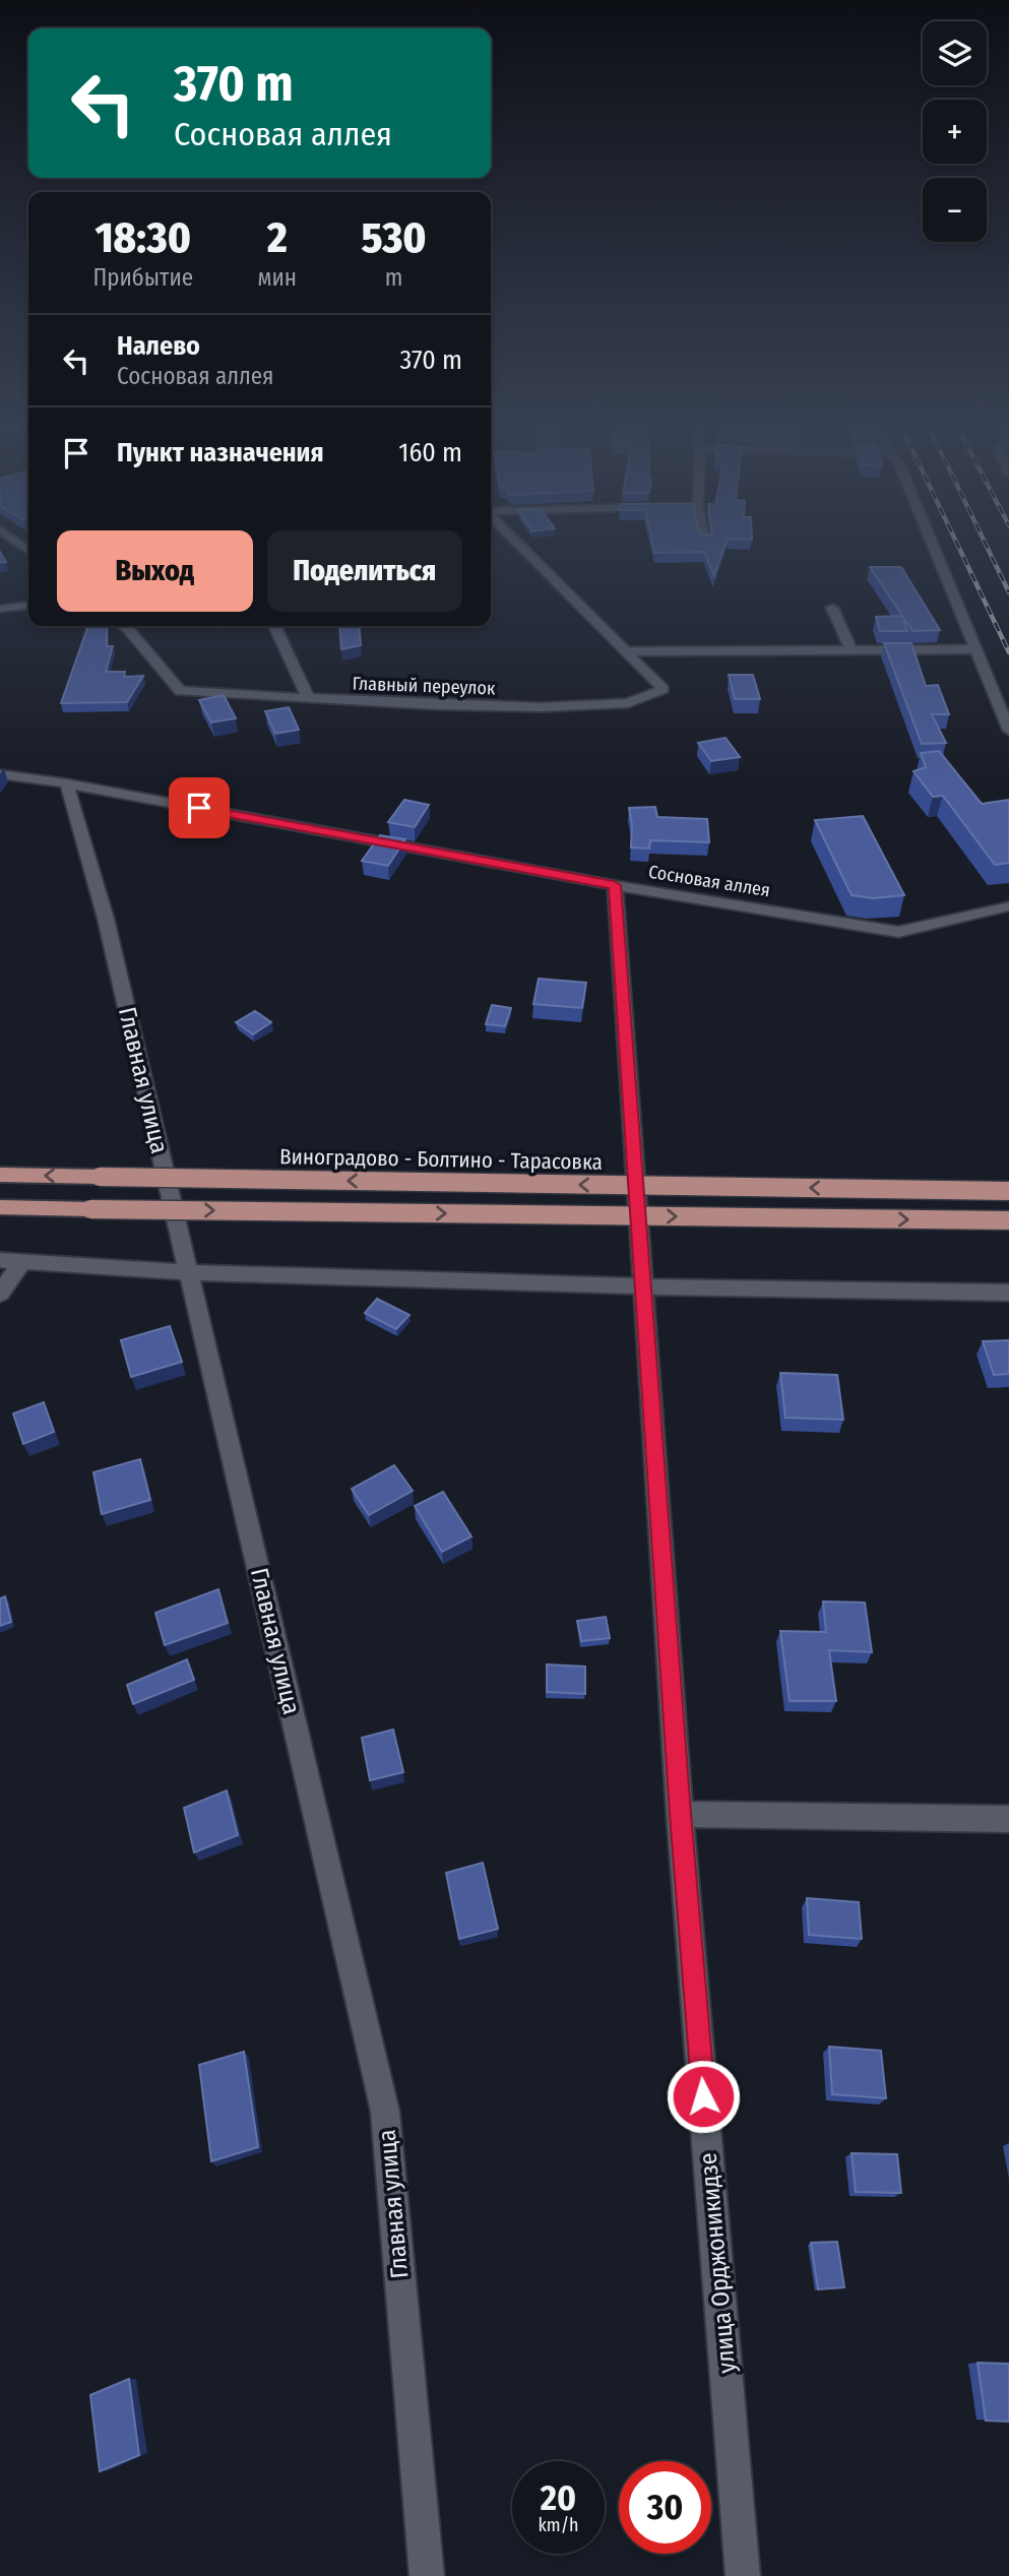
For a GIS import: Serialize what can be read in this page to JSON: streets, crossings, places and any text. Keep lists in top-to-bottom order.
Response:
{
  "streets": {
    "main road": ["Виноградово - Болтино - Тарасовка"],
    "street": [
      "Главный переулок",
      "Сосновая аллея",
      "Главная улица",
      "улица Орджоникидзе"
    ]
  },
  "crossings": [
    ["Сосновая аллея", "Главная улица"],
    ["Сосновая аллея", "улица Орджоникидзе"]
  ],
  "page": {
    "map_buttons": ["+", "−"],
    "turn": ["370 m", "Сосновая аллея"],
    "eta": [
      "18:30",
      "Прибытие",
      "2",
      "мин",
      "530",
      "m"
    ],
    "list": [
      {
        "name": "Налево",
        "note": "Сосновая аллея",
        "value": "370 m"
      },
      {
        "name": "Пункт назначения",
        "value": "160 m"
      }
    ],
    "buttons": ["Выход", "Поделиться"],
    "speed": "20 km/h",
    "limit": "30"
  }
}
